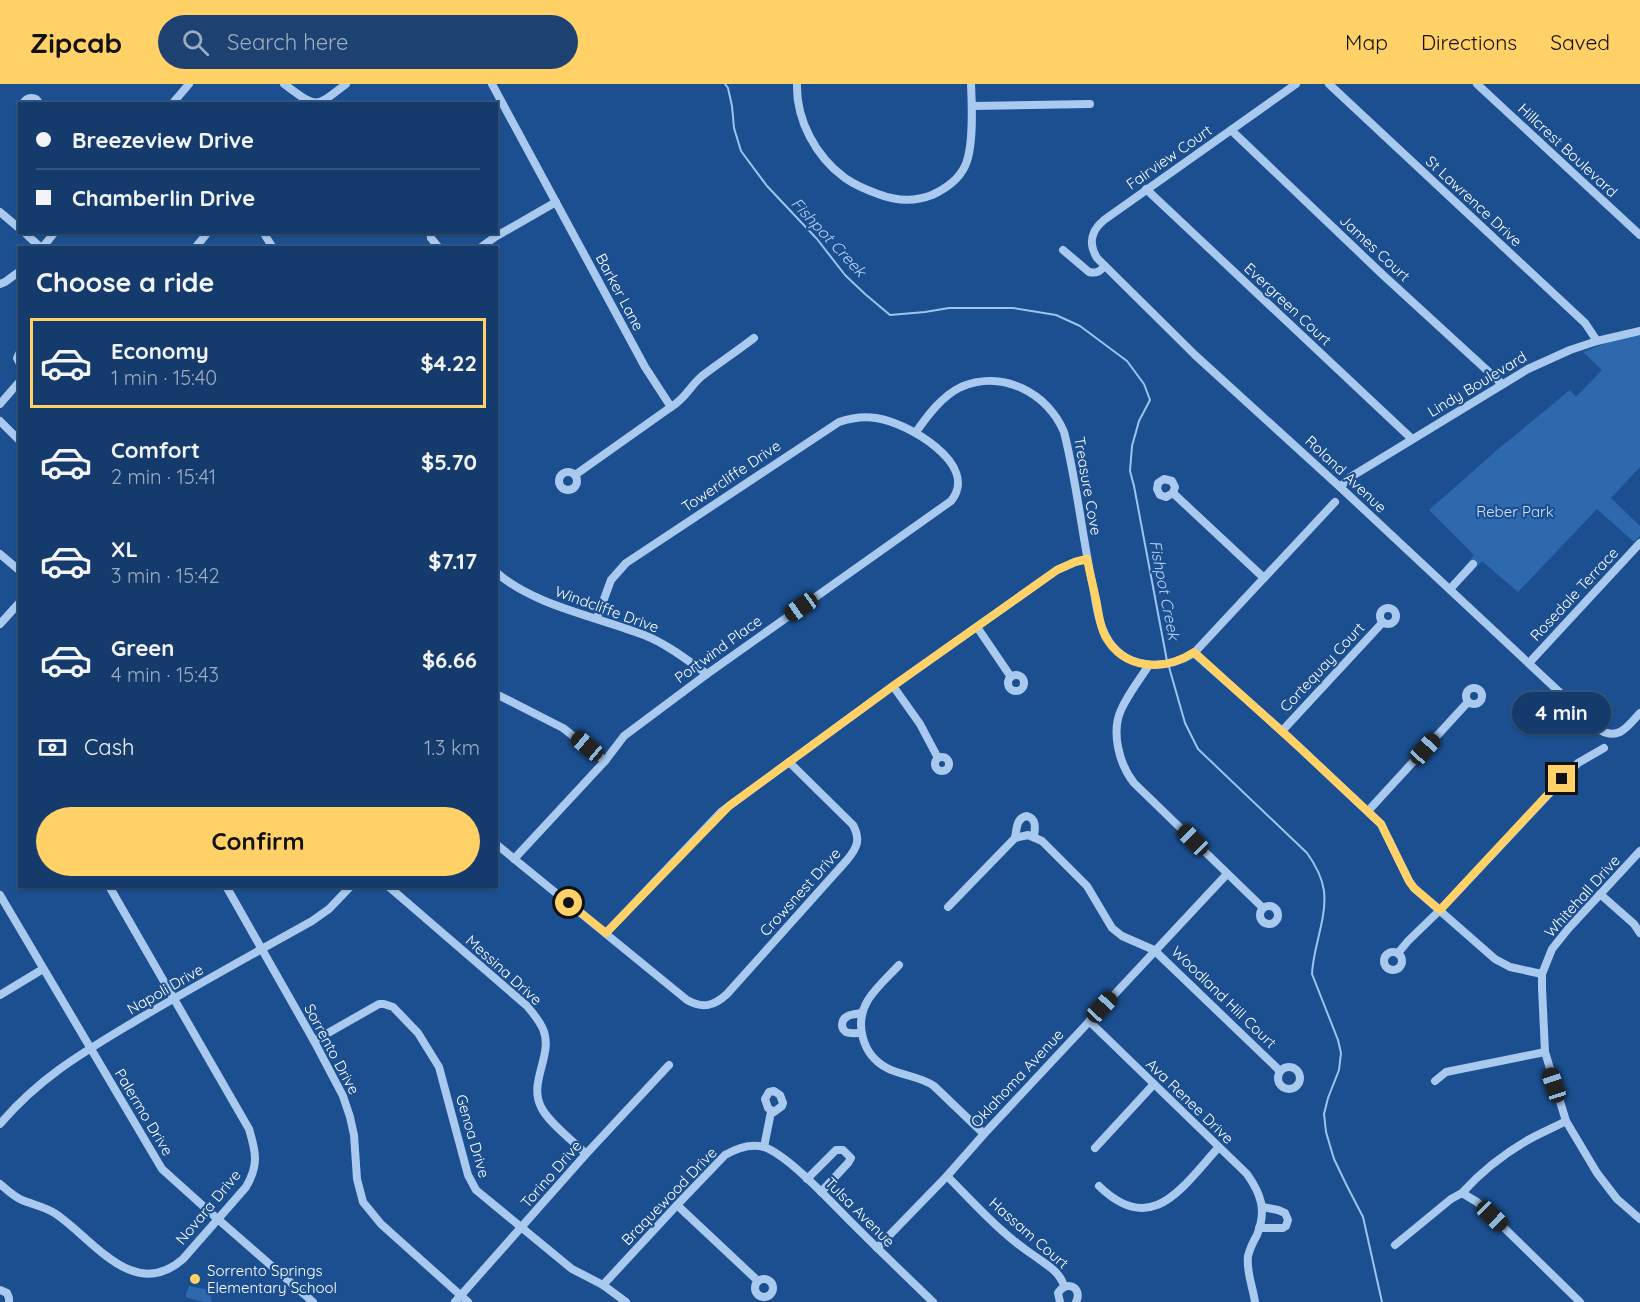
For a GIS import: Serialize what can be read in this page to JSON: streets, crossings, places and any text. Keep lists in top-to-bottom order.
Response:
{
  "streets": {
    "street": [
      "Hillcrest Boulevard",
      "Fairview Court",
      "St Lawrence Drive",
      "James Court",
      "Barker Lane",
      "Evergreen Court",
      "Lindy Boulevard",
      "Roland Avenue",
      "Towercliffe Drive",
      "Treasure Cove",
      "Rosedale Terrace",
      "Windcliffe Drive",
      "Portwind Place",
      "Cortequay Court",
      "Crowsnest Drive",
      "Whitehall Drive",
      "Messina Drive",
      "Napoli Drive",
      "Woodland Hill Court",
      "Sorrento Drive",
      "Oklahoma Avenue",
      "Ava Renee Drive",
      "Palermo Drive",
      "Genoa Drive",
      "Torino Drive",
      "Braquewood Drive",
      "Novara Drive",
      "Tulsa Avenue",
      "Hassam Court"
    ]
  },
  "crossings": [
    ["Fairview Court", "James Court"],
    ["Fairview Court", "Evergreen Court"],
    ["Fairview Court", "Roland Avenue"],
    ["St Lawrence Drive", "Lindy Boulevard"],
    ["James Court", "Lindy Boulevard"],
    ["Evergreen Court", "Lindy Boulevard"],
    ["Lindy Boulevard", "Roland Avenue"],
    ["Roland Avenue", "Rosedale Terrace"],
    ["Towercliffe Drive", "Treasure Cove"],
    ["Towercliffe Drive", "Windcliffe Drive"],
    ["Towercliffe Drive", "Portwind Place"],
    ["Treasure Cove", "Portwind Place"],
    ["Windcliffe Drive", "Portwind Place"],
    ["Messina Drive", "Torino Drive"],
    ["Napoli Drive", "Sorrento Drive"],
    ["Napoli Drive", "Palermo Drive"],
    ["Napoli Drive", "Novara Drive"],
    ["Woodland Hill Court", "Oklahoma Avenue"],
    ["Sorrento Drive", "Genoa Drive"],
    ["Sorrento Drive", "Torino Drive"],
    ["Oklahoma Avenue", "Ava Renee Drive"],
    ["Oklahoma Avenue", "Tulsa Avenue"],
    ["Oklahoma Avenue", "Hassam Court"],
    ["Palermo Drive", "Novara Drive"],
    ["Genoa Drive", "Torino Drive"],
    ["Genoa Drive", "Braquewood Drive"],
    ["Braquewood Drive", "Tulsa Avenue"]
  ],
  "water": ["Fishpot Creek"],
  "parks": ["Reber Park"],
  "places": ["Sorrento Springs Elementary School"],
  "page": {
    "header": "Zipcab",
    "search": "Search here",
    "nav": ["Map", "Directions", "Saved"],
    "banner": ["Breezeview Drive", "Chamberlin Drive"],
    "heading": "Choose a ride",
    "list": [
      {
        "name": "Economy",
        "note": "1 min · 15:40",
        "value": "$4.22"
      },
      {
        "name": "Comfort",
        "note": "2 min · 15:41",
        "value": "$5.70"
      },
      {
        "name": "XL",
        "note": "3 min · 15:42",
        "value": "$7.17"
      },
      {
        "name": "Green",
        "note": "4 min · 15:43",
        "value": "$6.66"
      }
    ],
    "bubble": "4 min",
    "pay": ["Cash", "1.3 km"],
    "buttons": "Confirm"
  }
}
